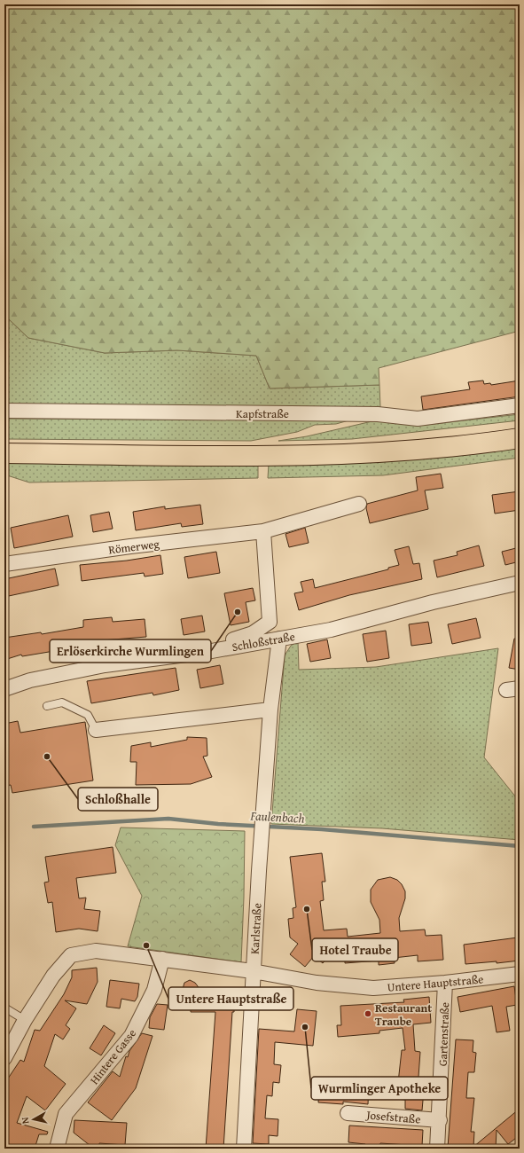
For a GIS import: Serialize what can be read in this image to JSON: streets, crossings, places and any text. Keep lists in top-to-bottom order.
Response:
{
  "streets": {
    "street": [
      "Kapfstraße",
      "Römerweg",
      "Schloßstraße",
      "Karlstraße",
      "Untere Hauptstraße",
      "Gartenstraße",
      "Hintere Gasse",
      "Josefstraße"
    ]
  },
  "crossings": [
    ["Schloßstraße", "Karlstraße"],
    ["Karlstraße", "Untere Hauptstraße"],
    ["Untere Hauptstraße", "Gartenstraße"],
    ["Untere Hauptstraße", "Hintere Gasse"],
    ["Gartenstraße", "Josefstraße"]
  ],
  "water": ["Faulenbach"],
  "places": [
    "Erlöserkirche Wurmlingen",
    "Schloßhalle",
    "Hotel Traube",
    "Untere Hauptstraße",
    "Restaurant Traube",
    "Wurmlinger Apotheke"
  ],
  "north": "left"
}
